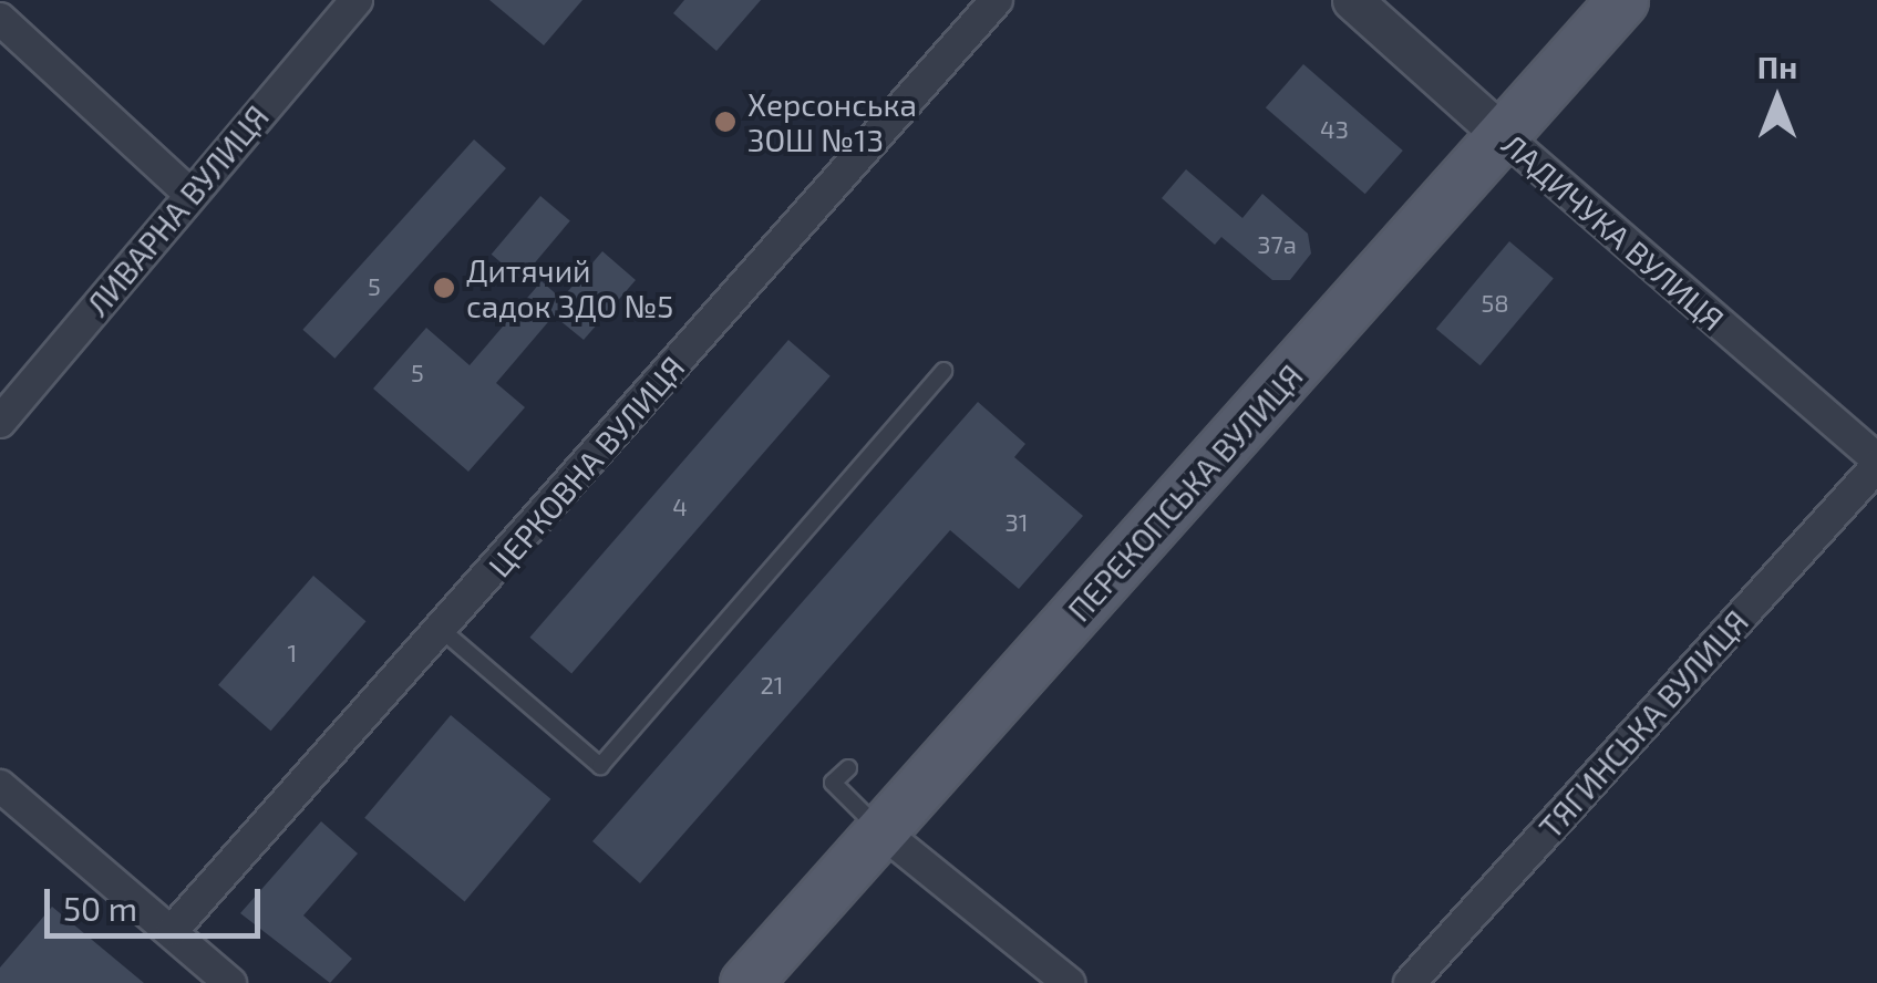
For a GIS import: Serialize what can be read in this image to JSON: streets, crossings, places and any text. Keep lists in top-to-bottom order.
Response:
{
  "streets": {
    "main road": ["ПЕРЕКОПСЬКА ВУЛИЦЯ"],
    "street": [
      "ЛИВАРНА ВУЛИЦЯ",
      "ЛАДИЧУКА ВУЛИЦЯ",
      "ЦЕРКОВНА ВУЛИЦЯ",
      "ТЯГИНСЬКА ВУЛИЦЯ"
    ]
  },
  "crossings": [
    ["ЛАДИЧУКА ВУЛИЦЯ", "ПЕРЕКОПСЬКА ВУЛИЦЯ"],
    ["ЛАДИЧУКА ВУЛИЦЯ", "ТЯГИНСЬКА ВУЛИЦЯ"]
  ],
  "places": ["Херсонська ЗОШ №13", "Дитячий садок ЗДО №5"],
  "house_numbers": [
    "43",
    "37а",
    "5",
    "58",
    "5",
    "4",
    "31",
    "1",
    "21"
  ],
  "scale_bar": "50 m",
  "north": "top"
}
